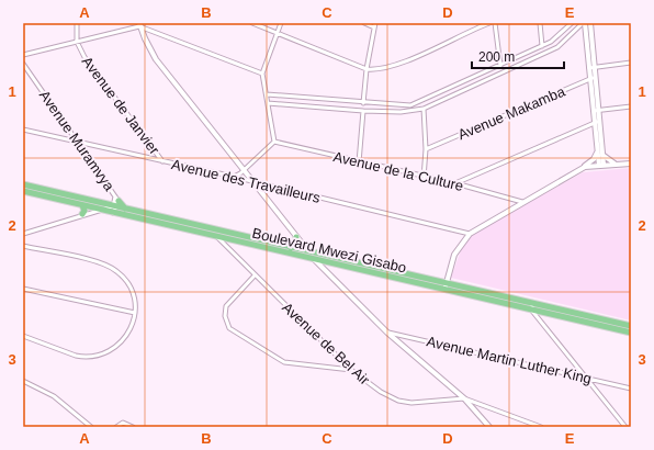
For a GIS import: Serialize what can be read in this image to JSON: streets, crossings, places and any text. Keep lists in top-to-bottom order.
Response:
{
  "streets": {
    "main road": ["Boulevard Mwezi Gisabo"],
    "street": [
      "Avenue de Janvier",
      "Avenue Makamba",
      "Avenue Muramvya",
      "Avenue de la Culture",
      "Avenue des Travailleurs",
      "Avenue de Bel Air",
      "Avenue Martin Luther King"
    ]
  },
  "crossings": [
    ["Avenue de Janvier", "Avenue des Travailleurs"],
    ["Avenue Muramvya", "Avenue des Travailleurs"],
    ["Avenue Muramvya", "Boulevard Mwezi Gisabo"],
    ["Boulevard Mwezi Gisabo", "Avenue de Bel Air"]
  ],
  "scale_bar": "200 m",
  "grid": {
    "columns": [
      "A",
      "B",
      "C",
      "D",
      "E"
    ],
    "rows": ["1", "2", "3"]
  }
}
